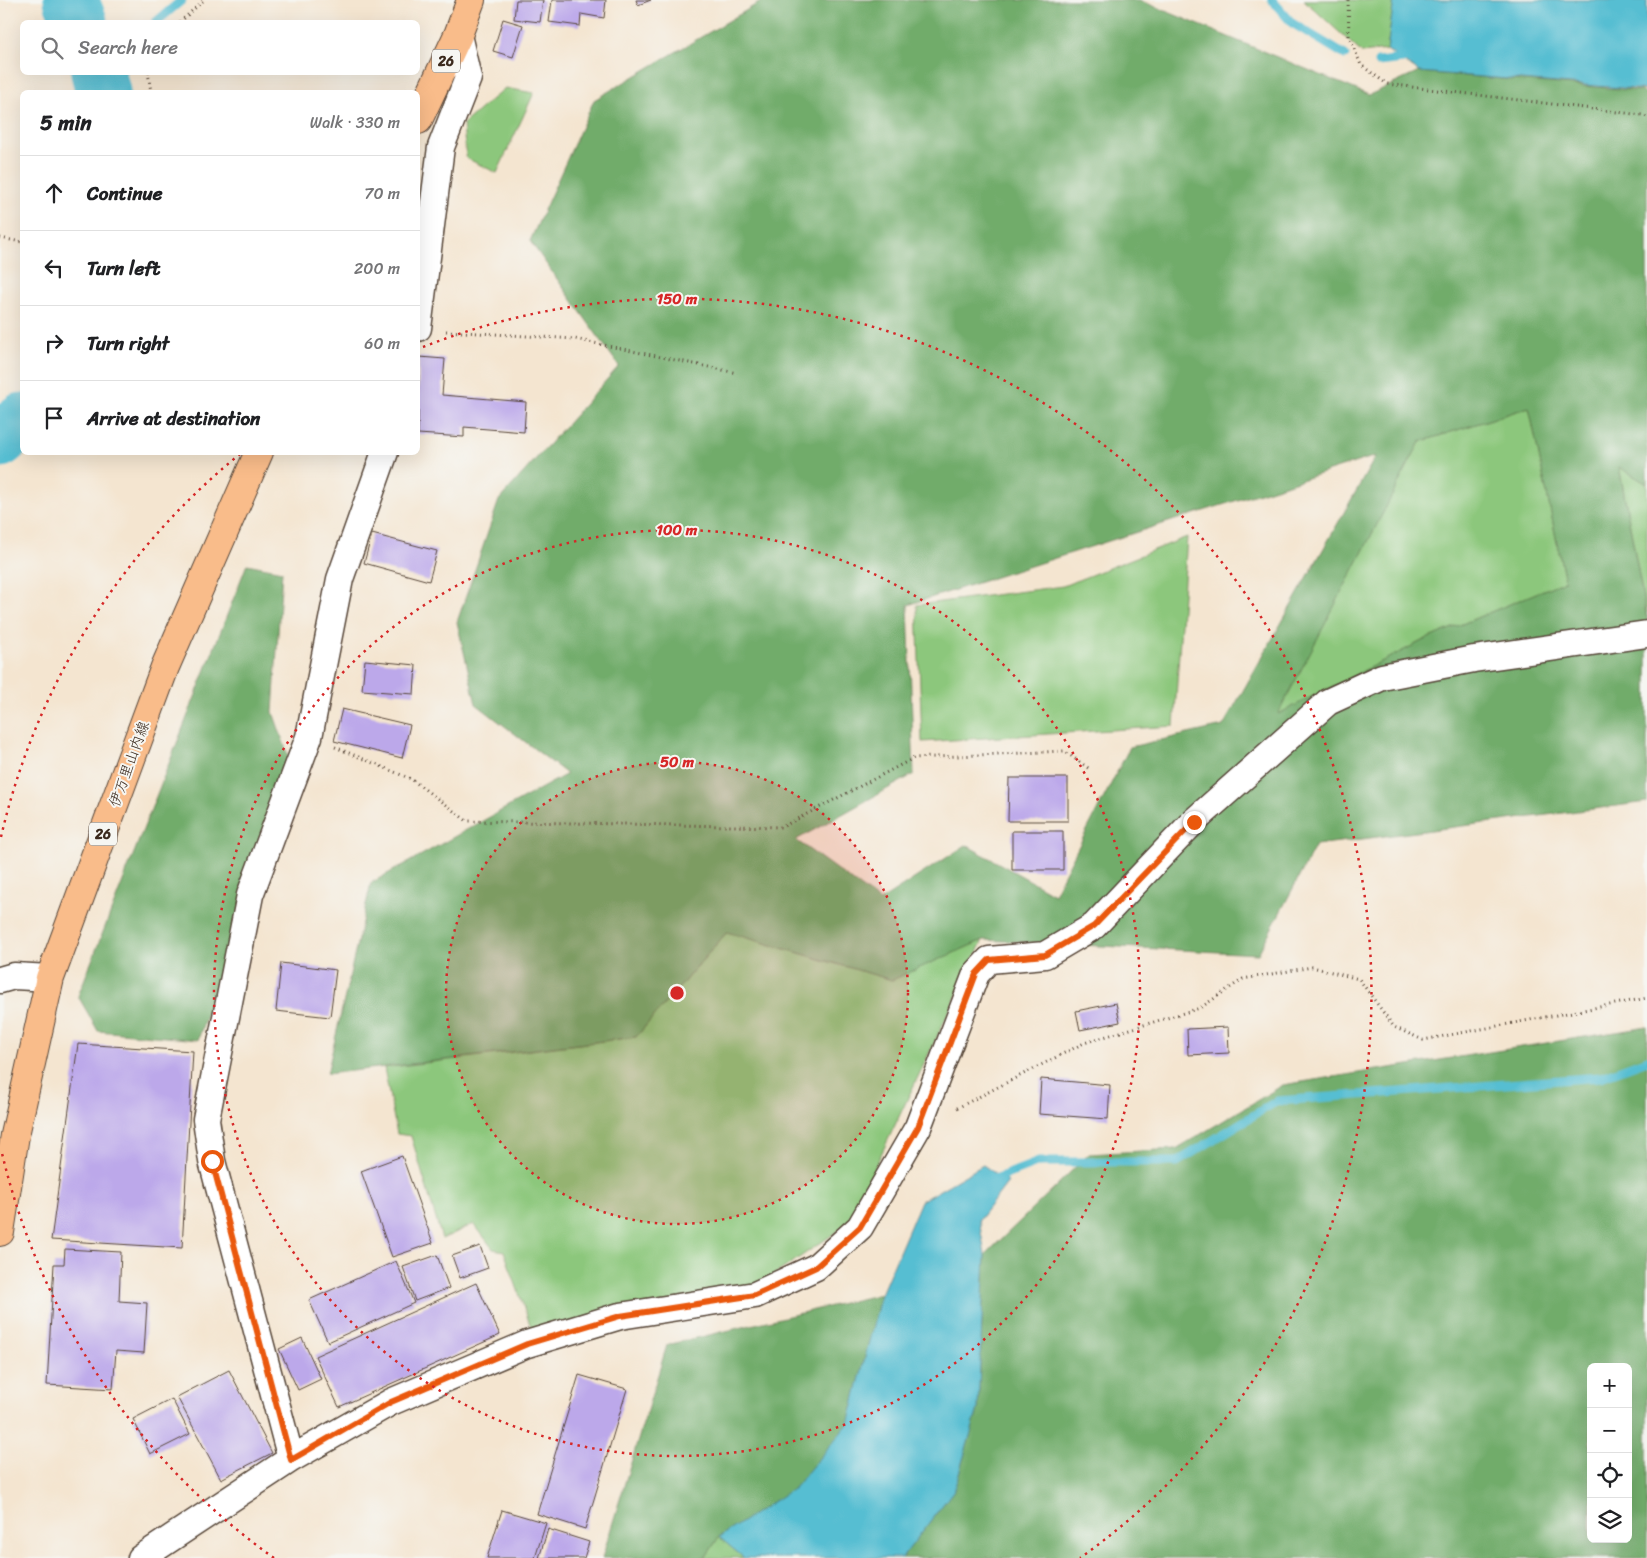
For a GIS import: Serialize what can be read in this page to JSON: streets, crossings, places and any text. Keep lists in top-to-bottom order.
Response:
{
  "streets": {
    "main road": ["26", "伊万里山内線"]
  },
  "page": {
    "search": "Search here",
    "heading": ["5 min", "Walk · 330 m"],
    "list": [
      ["Continue", "70 m"],
      ["Turn left", "200 m"],
      ["Turn right", "60 m"],
      "Arrive at destination"
    ],
    "map_buttons": ["+", "−"]
  },
  "rings": ["150 m", "100 m", "50 m"]
}
